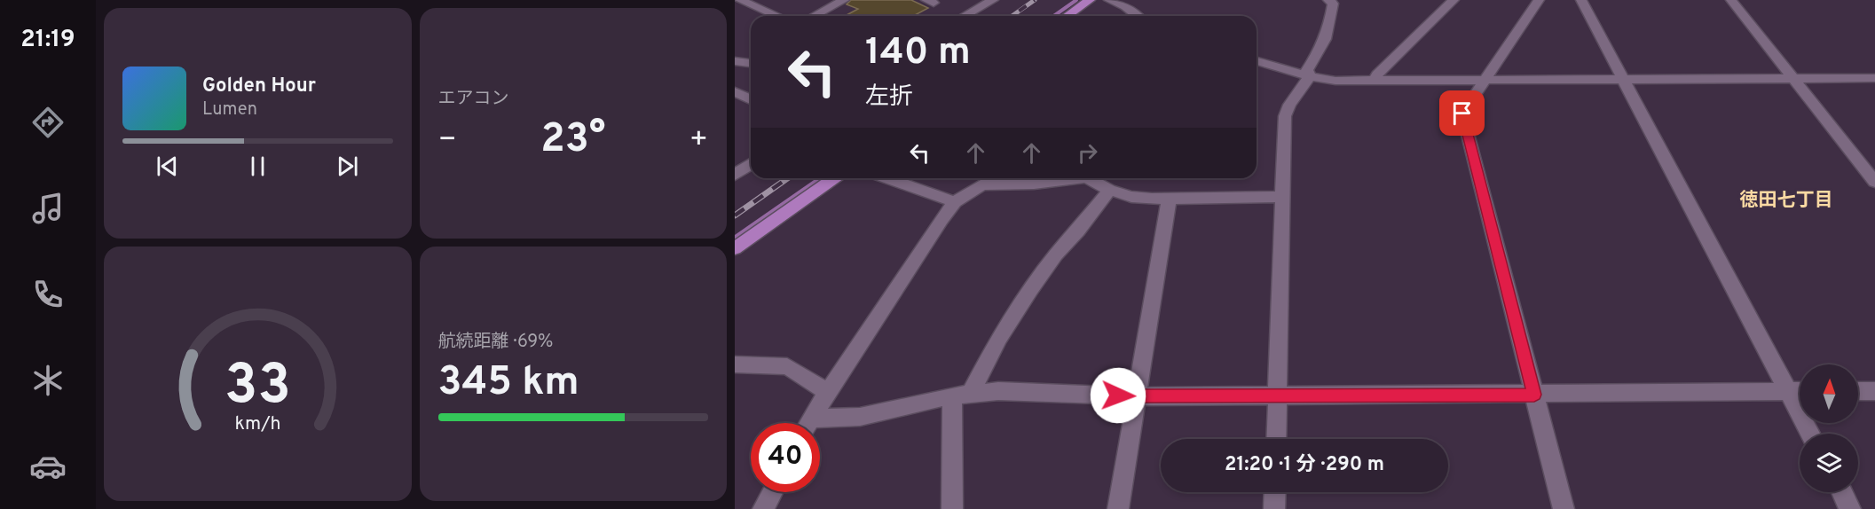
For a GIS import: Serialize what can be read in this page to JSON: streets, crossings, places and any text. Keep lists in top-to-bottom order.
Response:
{
  "districts": ["徳田七丁目"],
  "north": "top",
  "page": {
    "tabs": "21:19",
    "tile": [
      "エアコン",
      ["航続距離 · 69%", "345 km"]
    ],
    "turn": ["140 m", "左折"],
    "song": ["Golden Hour", "Lumen"],
    "heat": ["−", "23°", "+"],
    "limit": "40",
    "trip": "21:20 · 1 分 · 290 m",
    "gauge": ["33", "km/h"]
  }
}
